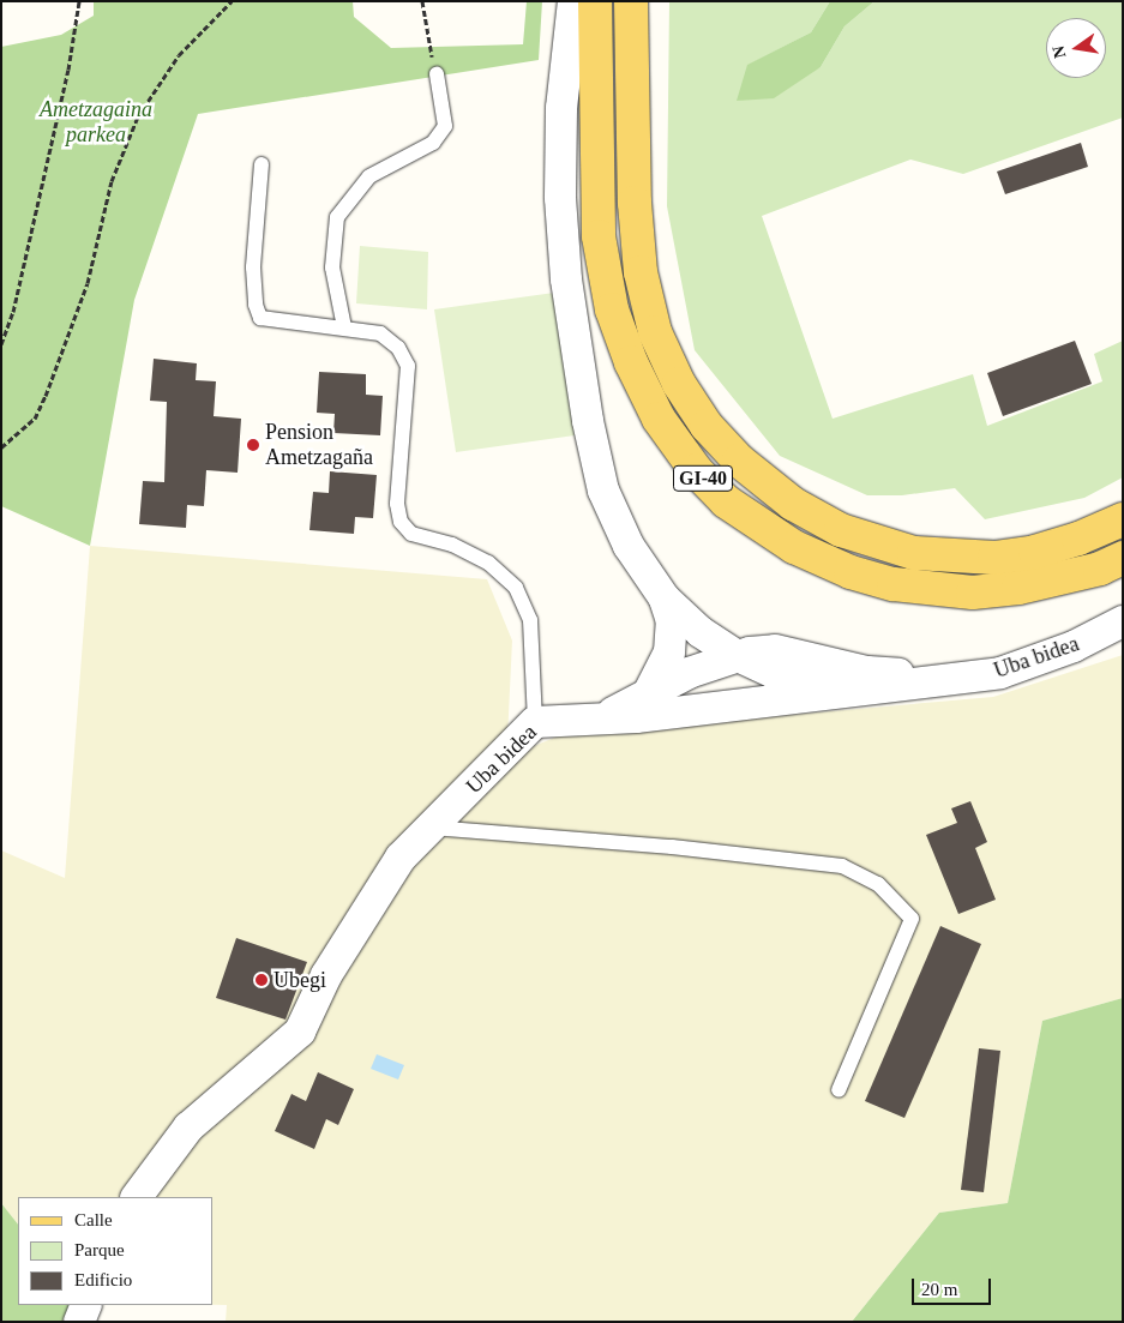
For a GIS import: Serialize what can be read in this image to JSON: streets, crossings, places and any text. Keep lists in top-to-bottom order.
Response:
{
  "streets": {
    "main road": ["GI-40"],
    "street": ["Uba bidea"]
  },
  "parks": ["Ametzagaina parkea"],
  "places": ["Pension Ametzagaña", "Ubegi"],
  "legend": ["Calle", "Parque", "Edificio"],
  "scale_bar": "20 m",
  "north": "left"
}
